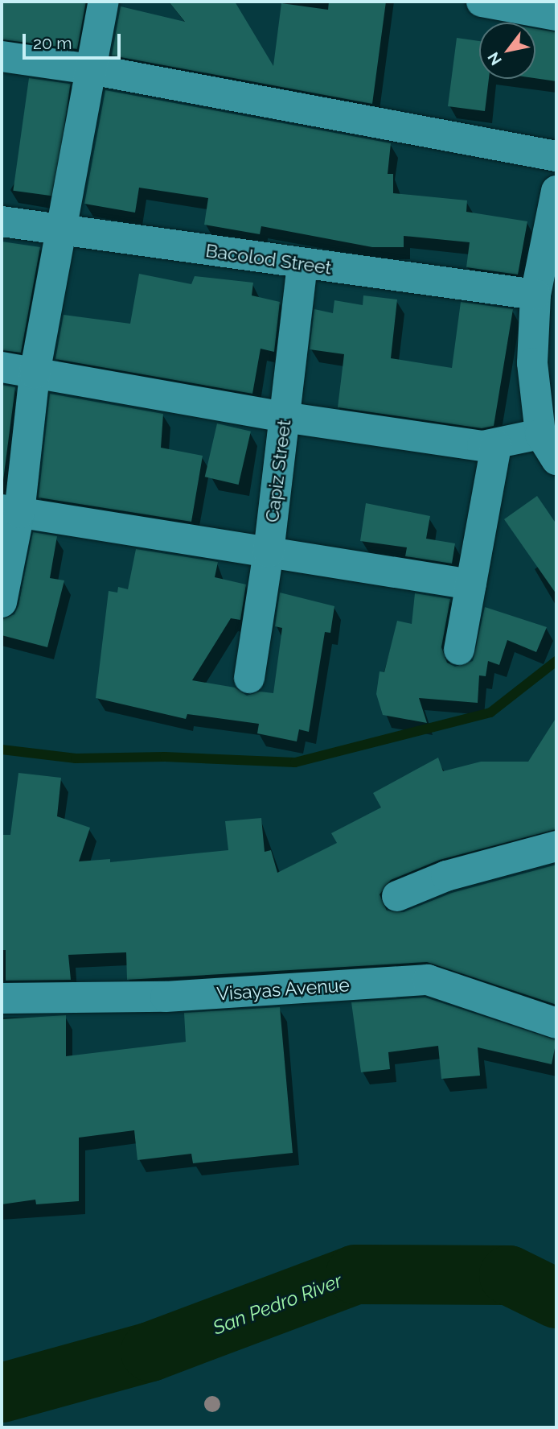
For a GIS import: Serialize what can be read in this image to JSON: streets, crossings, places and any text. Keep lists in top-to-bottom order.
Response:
{
  "streets": {
    "street": ["Bacolod Street", "Capiz Street", "Visayas Avenue"]
  },
  "crossings": [
    ["Bacolod Street", "Capiz Street"]
  ],
  "water": ["San Pedro River"],
  "scale_bar": "20 m",
  "north": "bottom left"
}
